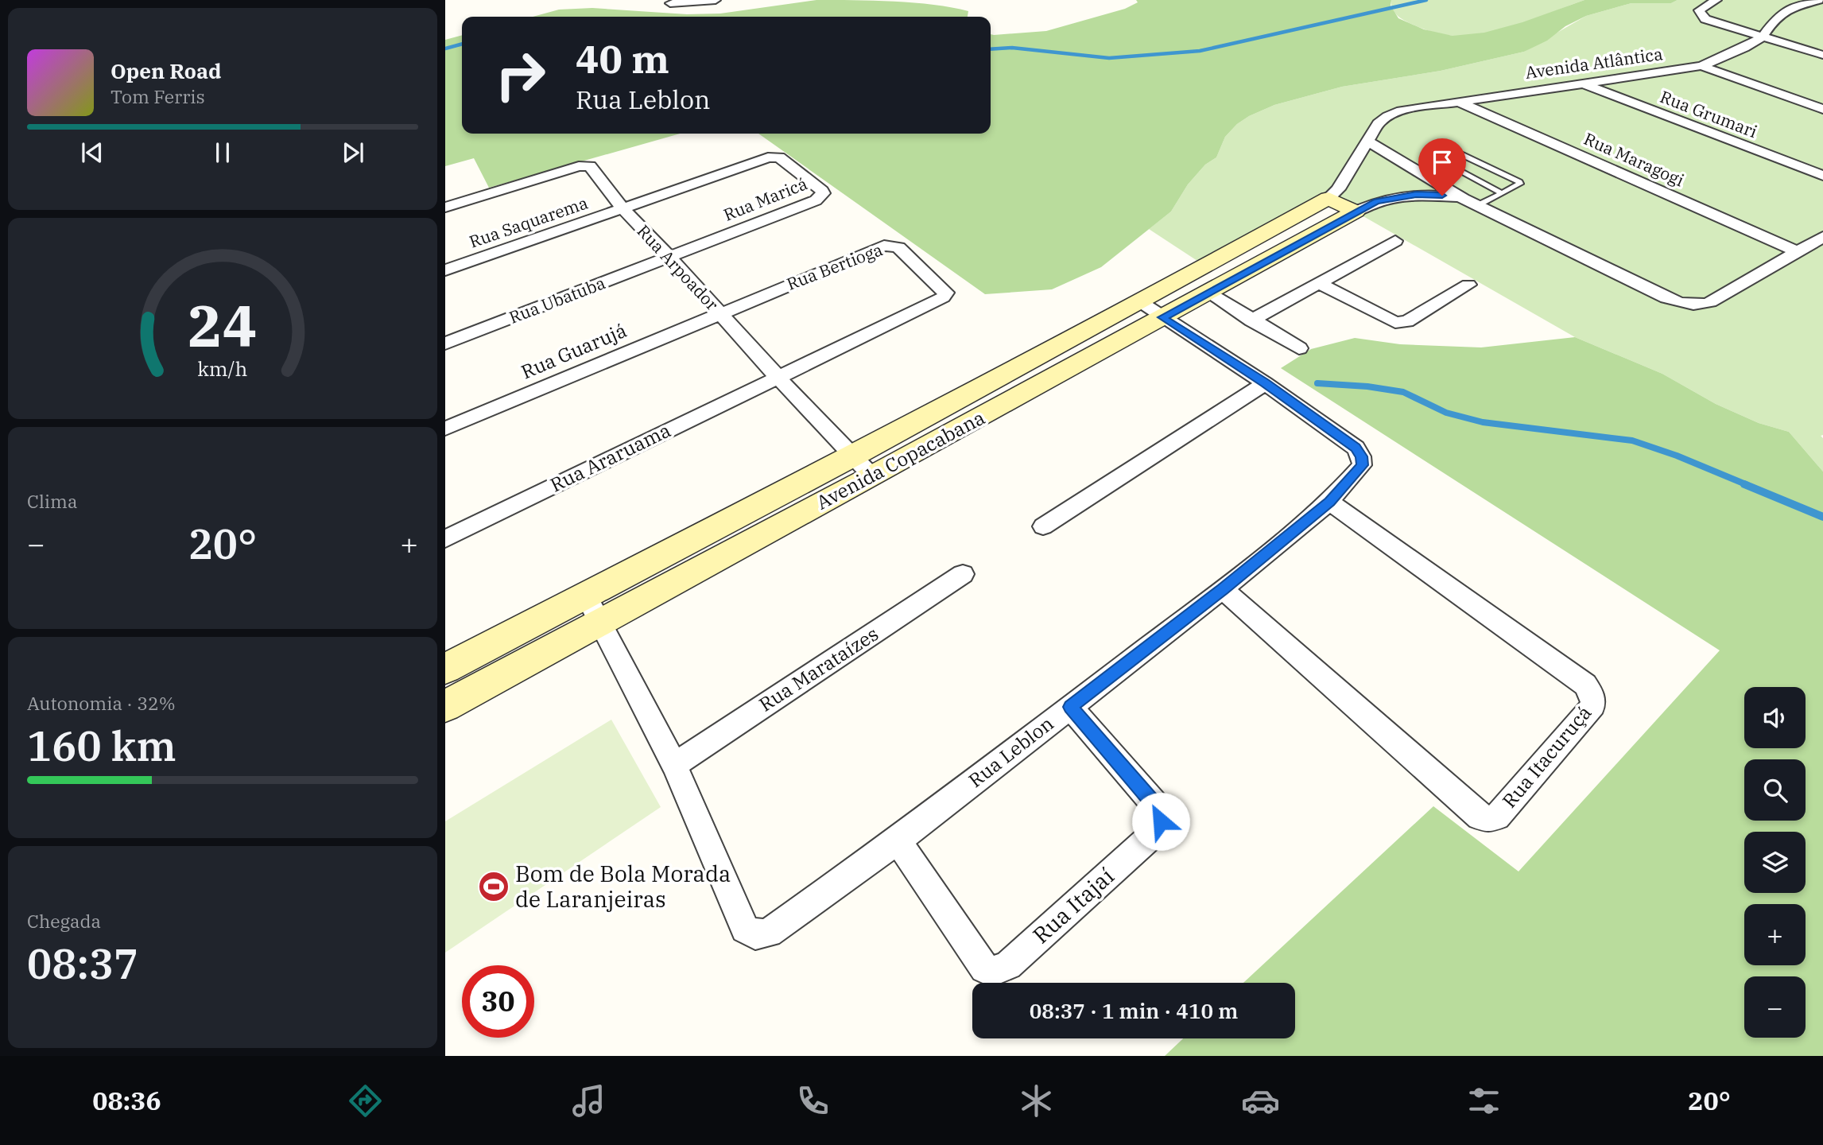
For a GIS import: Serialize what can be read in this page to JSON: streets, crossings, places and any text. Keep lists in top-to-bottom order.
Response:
{
  "streets": {
    "street": [
      "Avenida Atlântica",
      "Rua Grumari",
      "Rua Maragogi",
      "Rua Maricá",
      "Rua Saquarema",
      "Rua Bertioga",
      "Rua Arpoador",
      "Rua Ubatuba",
      "Rua Guarujá",
      "Rua Araruama",
      "Avenida Copacabana",
      "Rua Marataízes",
      "Rua Leblon",
      "Rua Itacuruçá",
      "Rua Itajaí"
    ]
  },
  "crossings": [
    ["Avenida Atlântica", "Rua Grumari"],
    ["Avenida Atlântica", "Rua Maragogi"],
    ["Avenida Atlântica", "Avenida Copacabana"],
    ["Rua Maricá", "Rua Saquarema"],
    ["Rua Maricá", "Rua Arpoador"],
    ["Rua Maricá", "Rua Ubatuba"],
    ["Rua Saquarema", "Rua Arpoador"],
    ["Rua Bertioga", "Rua Arpoador"],
    ["Rua Bertioga", "Rua Guarujá"],
    ["Rua Bertioga", "Rua Araruama"],
    ["Rua Arpoador", "Rua Ubatuba"],
    ["Rua Arpoador", "Rua Guarujá"],
    ["Rua Arpoador", "Rua Araruama"],
    ["Rua Arpoador", "Avenida Copacabana"],
    ["Avenida Copacabana", "Rua Leblon"],
    ["Rua Marataízes", "Rua Leblon"],
    ["Rua Leblon", "Rua Itacuruçá"],
    ["Rua Leblon", "Rua Itajaí"]
  ],
  "places": {
    "sports": ["Bom de Bola Morada de Laranjeiras"]
  },
  "page": {
    "turn": ["40 m", "Rua Leblon"],
    "song": ["Open Road", "Tom Ferris"],
    "tile": [
      "Clima",
      ["Autonomia · 32%", "160 km"],
      ["Chegada", "08:37"]
    ],
    "heat": ["−", "20°", "+"],
    "map_buttons": ["+", "−"],
    "limit": "30",
    "trip": "08:37 · 1 min · 410 m",
    "tabs": ["08:36", "20°"],
    "gauge": ["24", "km/h"]
  }
}
